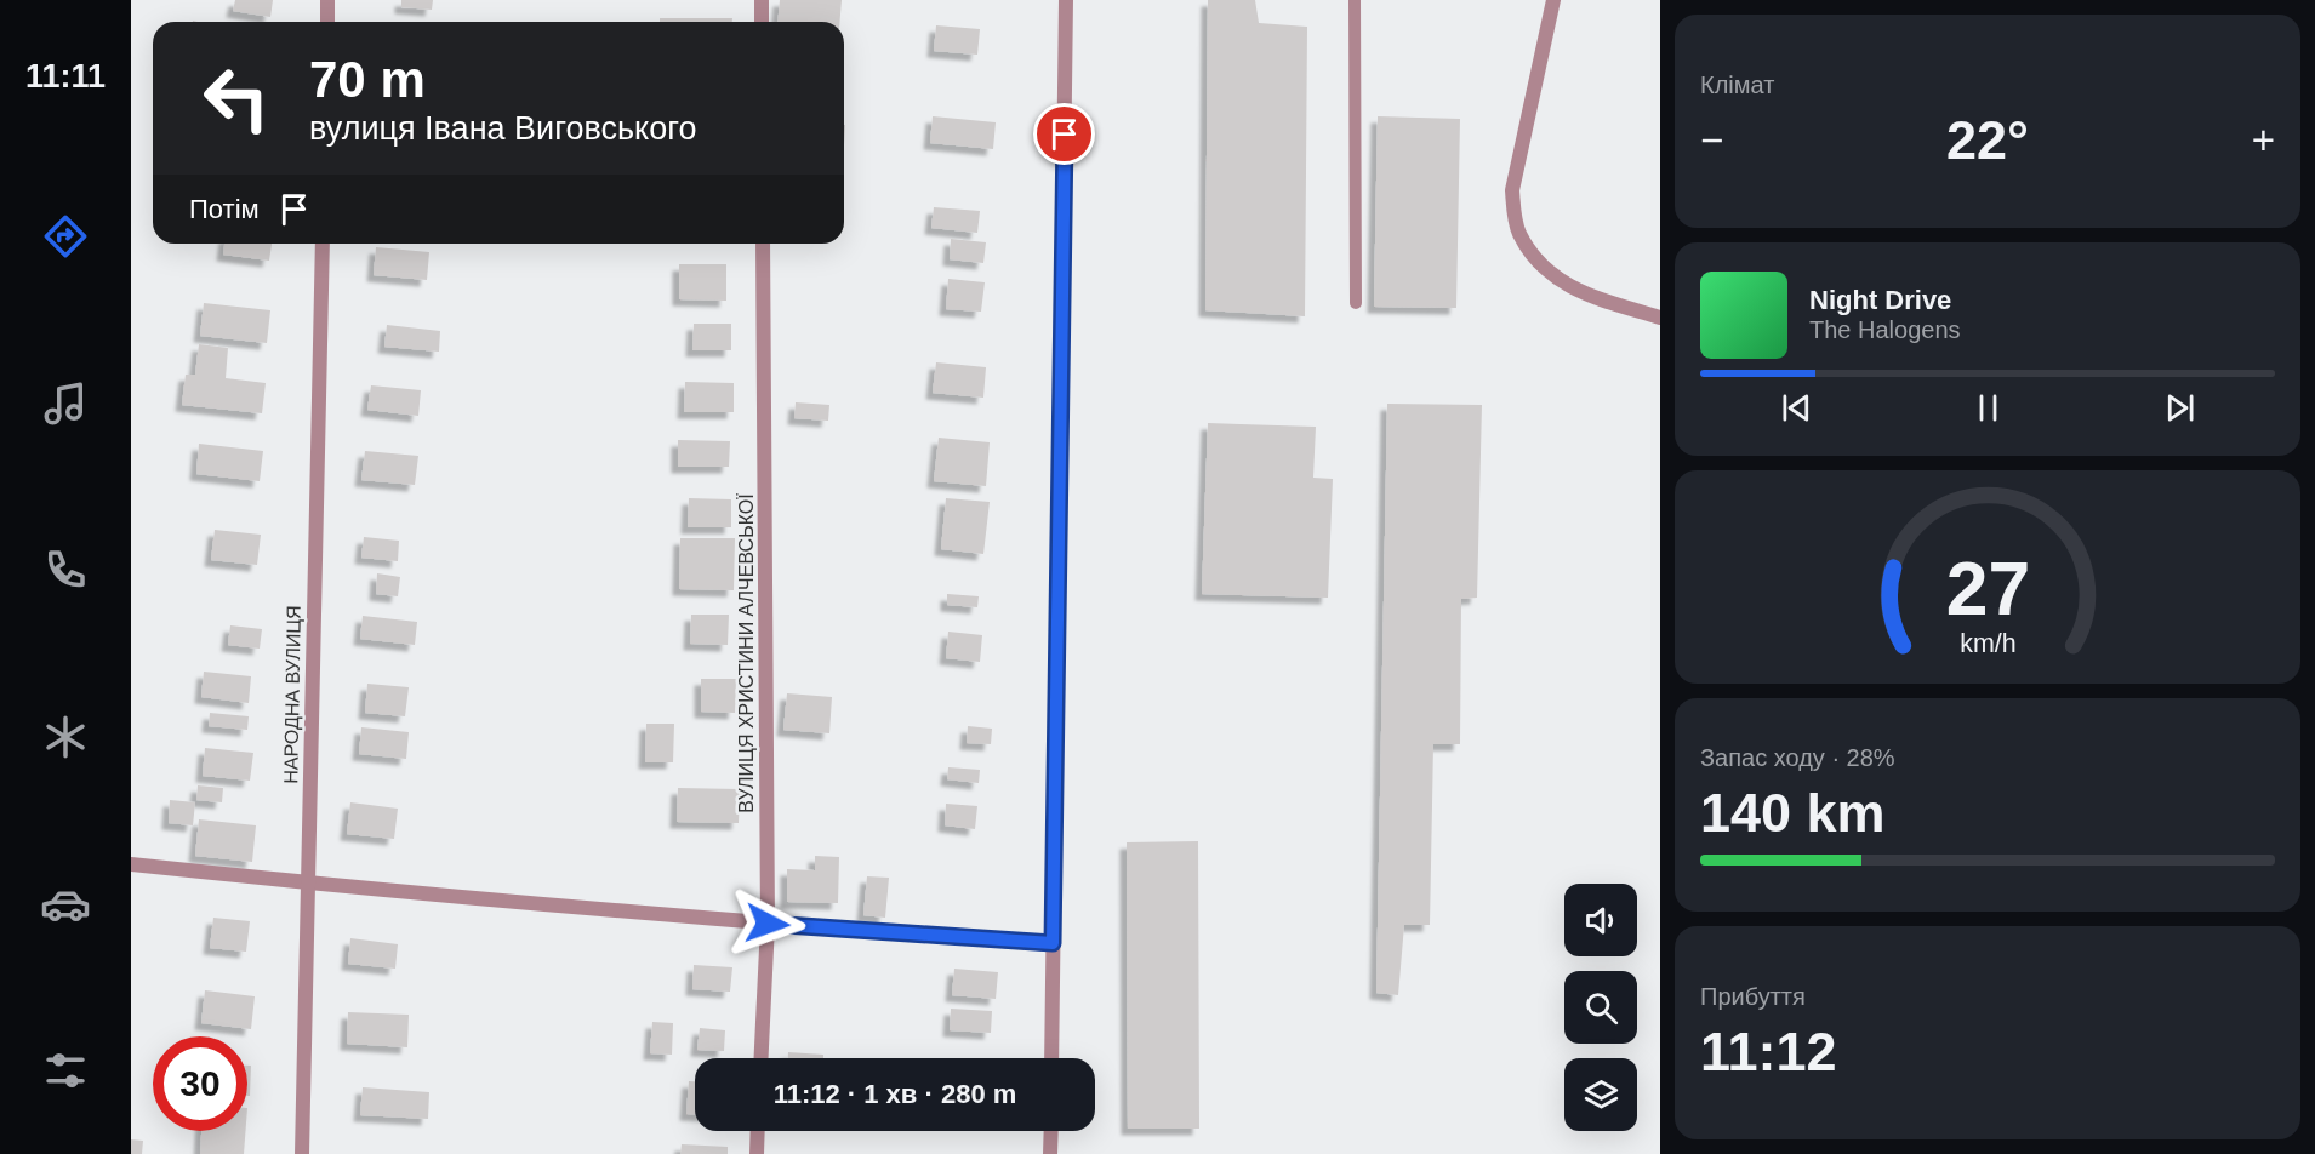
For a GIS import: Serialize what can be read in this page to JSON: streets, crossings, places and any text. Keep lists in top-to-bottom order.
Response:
{
  "streets": {
    "street": ["ВУЛИЦЯ ХРИСТИНИ АЛЧЕВСЬКОЇ", "НАРОДНА ВУЛИЦЯ"]
  },
  "page": {
    "tabs": "11:11",
    "tile": [
      "Клімат",
      ["Запас ходу · 28%", "140 km"],
      ["Прибуття", "11:12"]
    ],
    "turn": ["70 m", "вулиця Івана Виговського"],
    "heat": ["−", "22°", "+"],
    "then": "Потім",
    "song": ["Night Drive", "The Halogens"],
    "limit": "30",
    "trip": "11:12 · 1 хв · 280 m",
    "gauge": ["27", "km/h"]
  }
}
